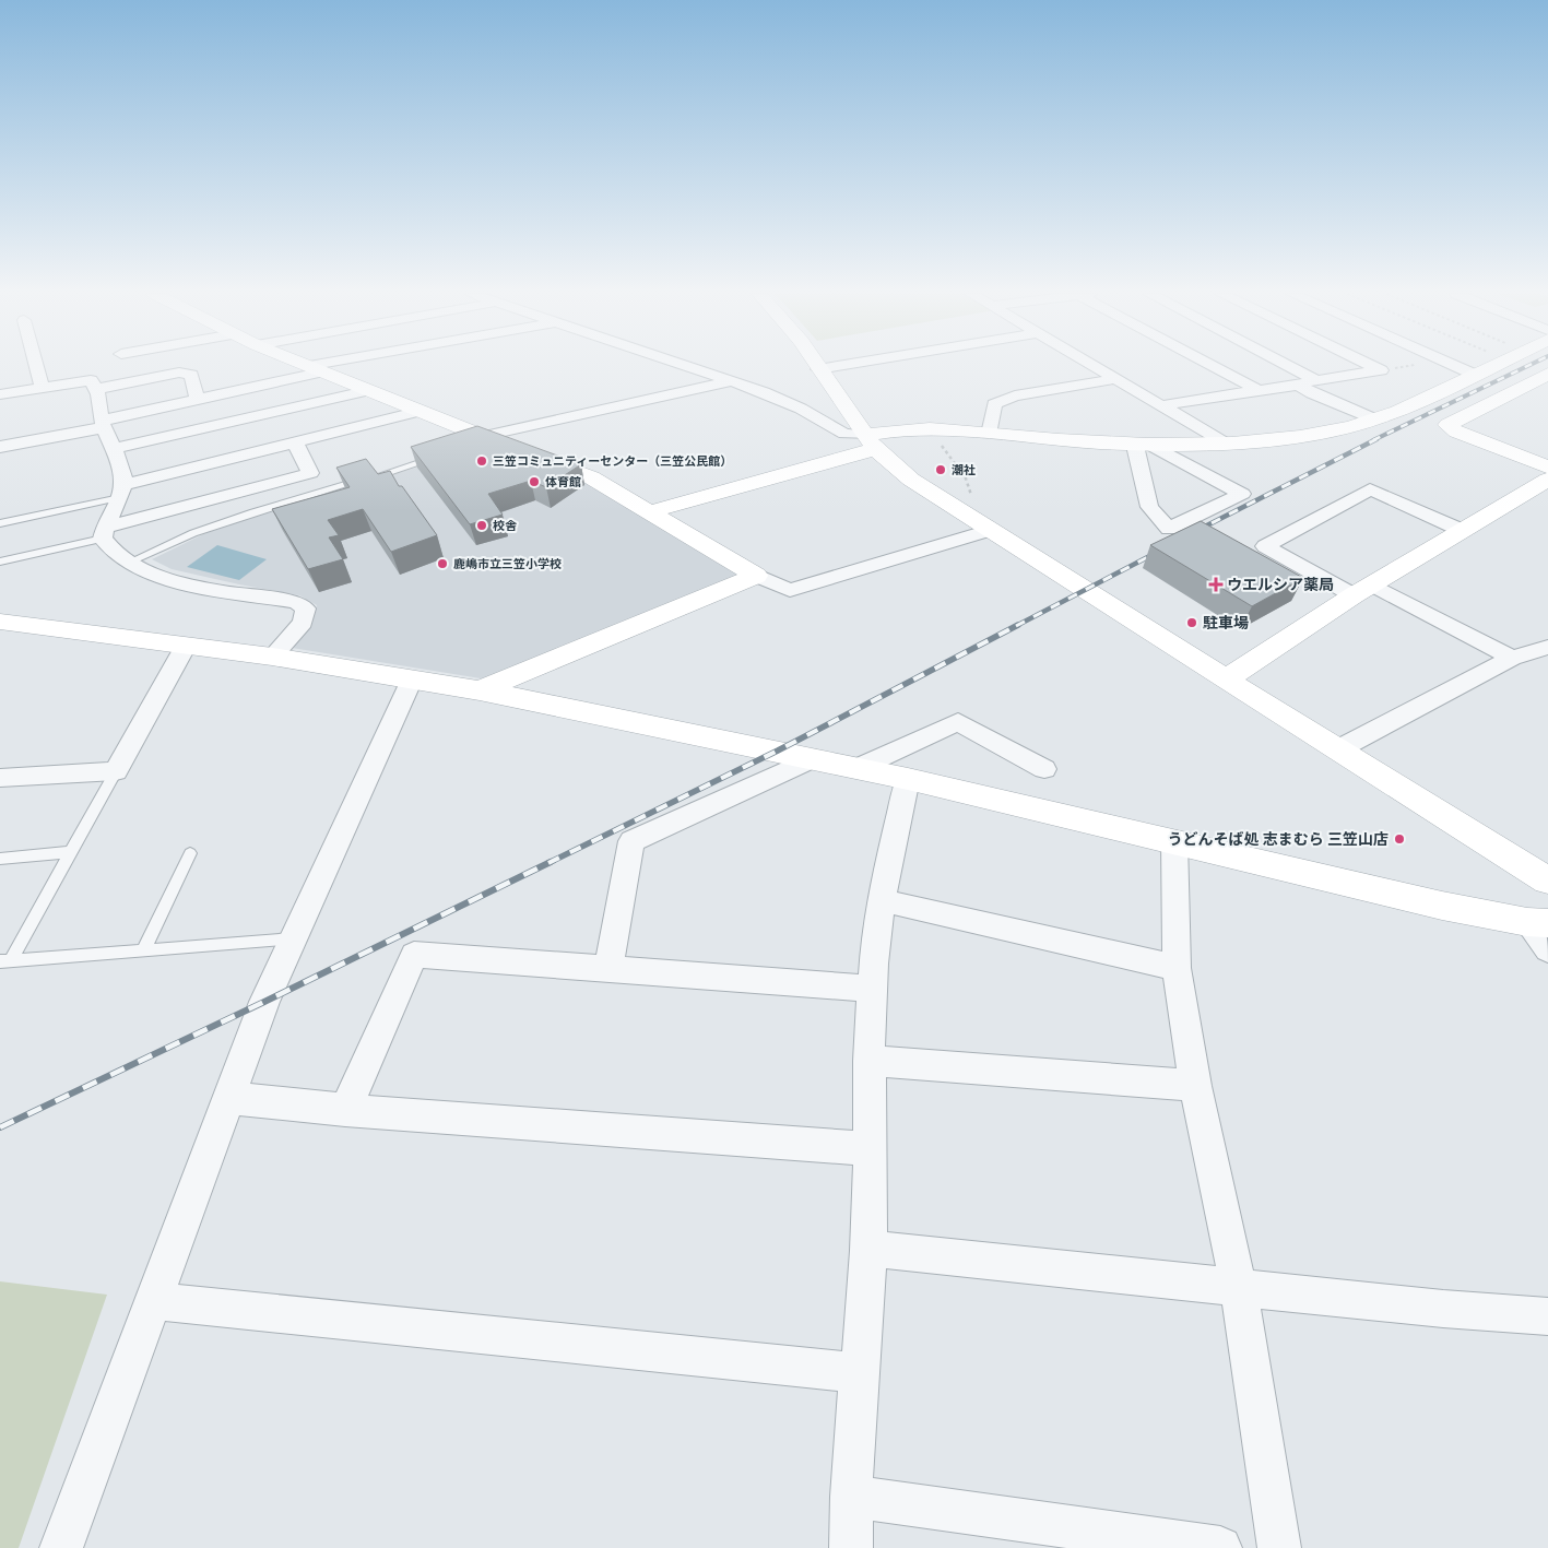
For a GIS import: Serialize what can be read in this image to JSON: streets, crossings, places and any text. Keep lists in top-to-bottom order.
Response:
{
  "places": {
    "other": [
      "三笠コミュニティーセンター（三笠公民館）",
      "潮社",
      "体育館",
      "校舎",
      "鹿嶋市立三笠小学校",
      "駐車場",
      "うどんそば処 志まむら 三笠山店"
    ],
    "health": ["ウエルシア薬局"]
  }
}
